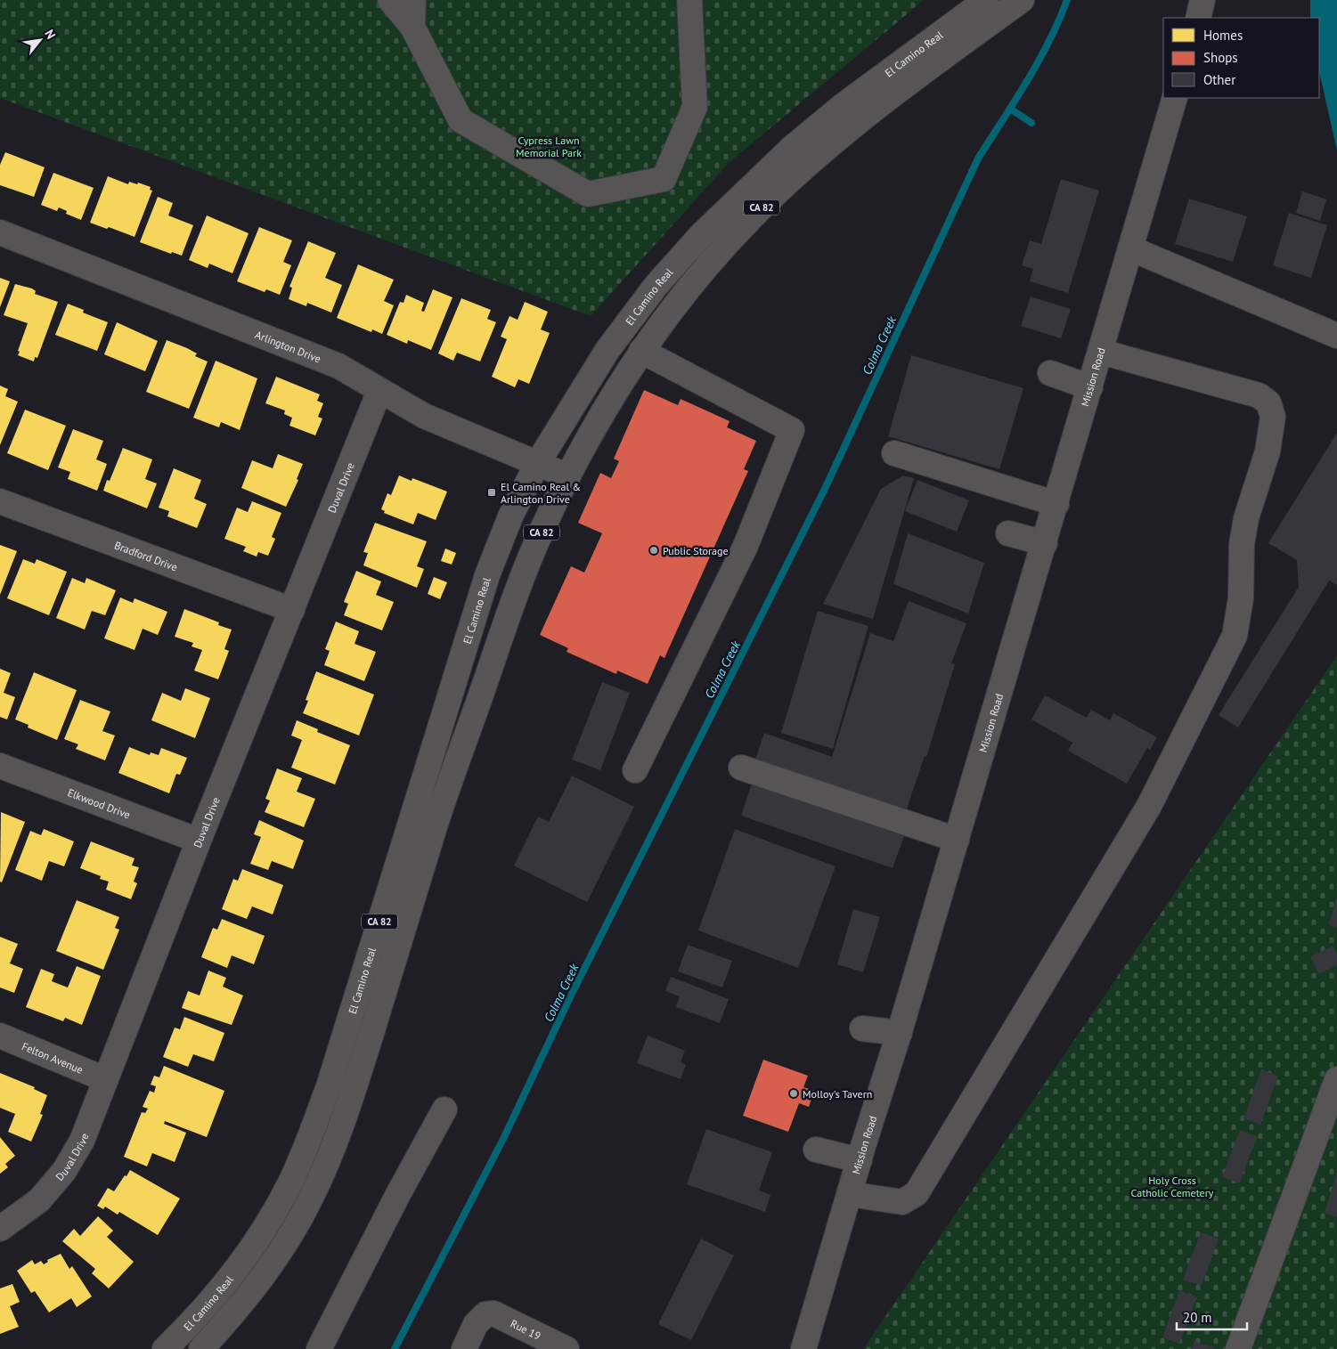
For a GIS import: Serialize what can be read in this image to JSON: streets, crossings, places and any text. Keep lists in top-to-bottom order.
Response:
{
  "streets": {
    "main road": ["El Camino Real", "CA 82"],
    "street": [
      "Arlington Drive",
      "Mission Road",
      "Duval Drive",
      "Bradford Drive",
      "Elkwood Drive",
      "Felton Avenue",
      "Rue 19"
    ]
  },
  "crossings": [
    ["El Camino Real", "Arlington Drive"],
    ["Arlington Drive", "Duval Drive"],
    ["Duval Drive", "Bradford Drive"],
    ["Duval Drive", "Elkwood Drive"],
    ["Duval Drive", "Felton Avenue"]
  ],
  "water": ["Colma Creek"],
  "parks": ["Cypress Lawn Memorial Park", "Holy Cross Catholic Cemetery"],
  "places": {
    "transit": ["El Camino Real & Arlington Drive"],
    "other": ["Public Storage", "Molloy's Tavern"]
  },
  "legend": ["Homes", "Shops", "Other"],
  "scale_bar": "20 m",
  "north": "top right"
}
